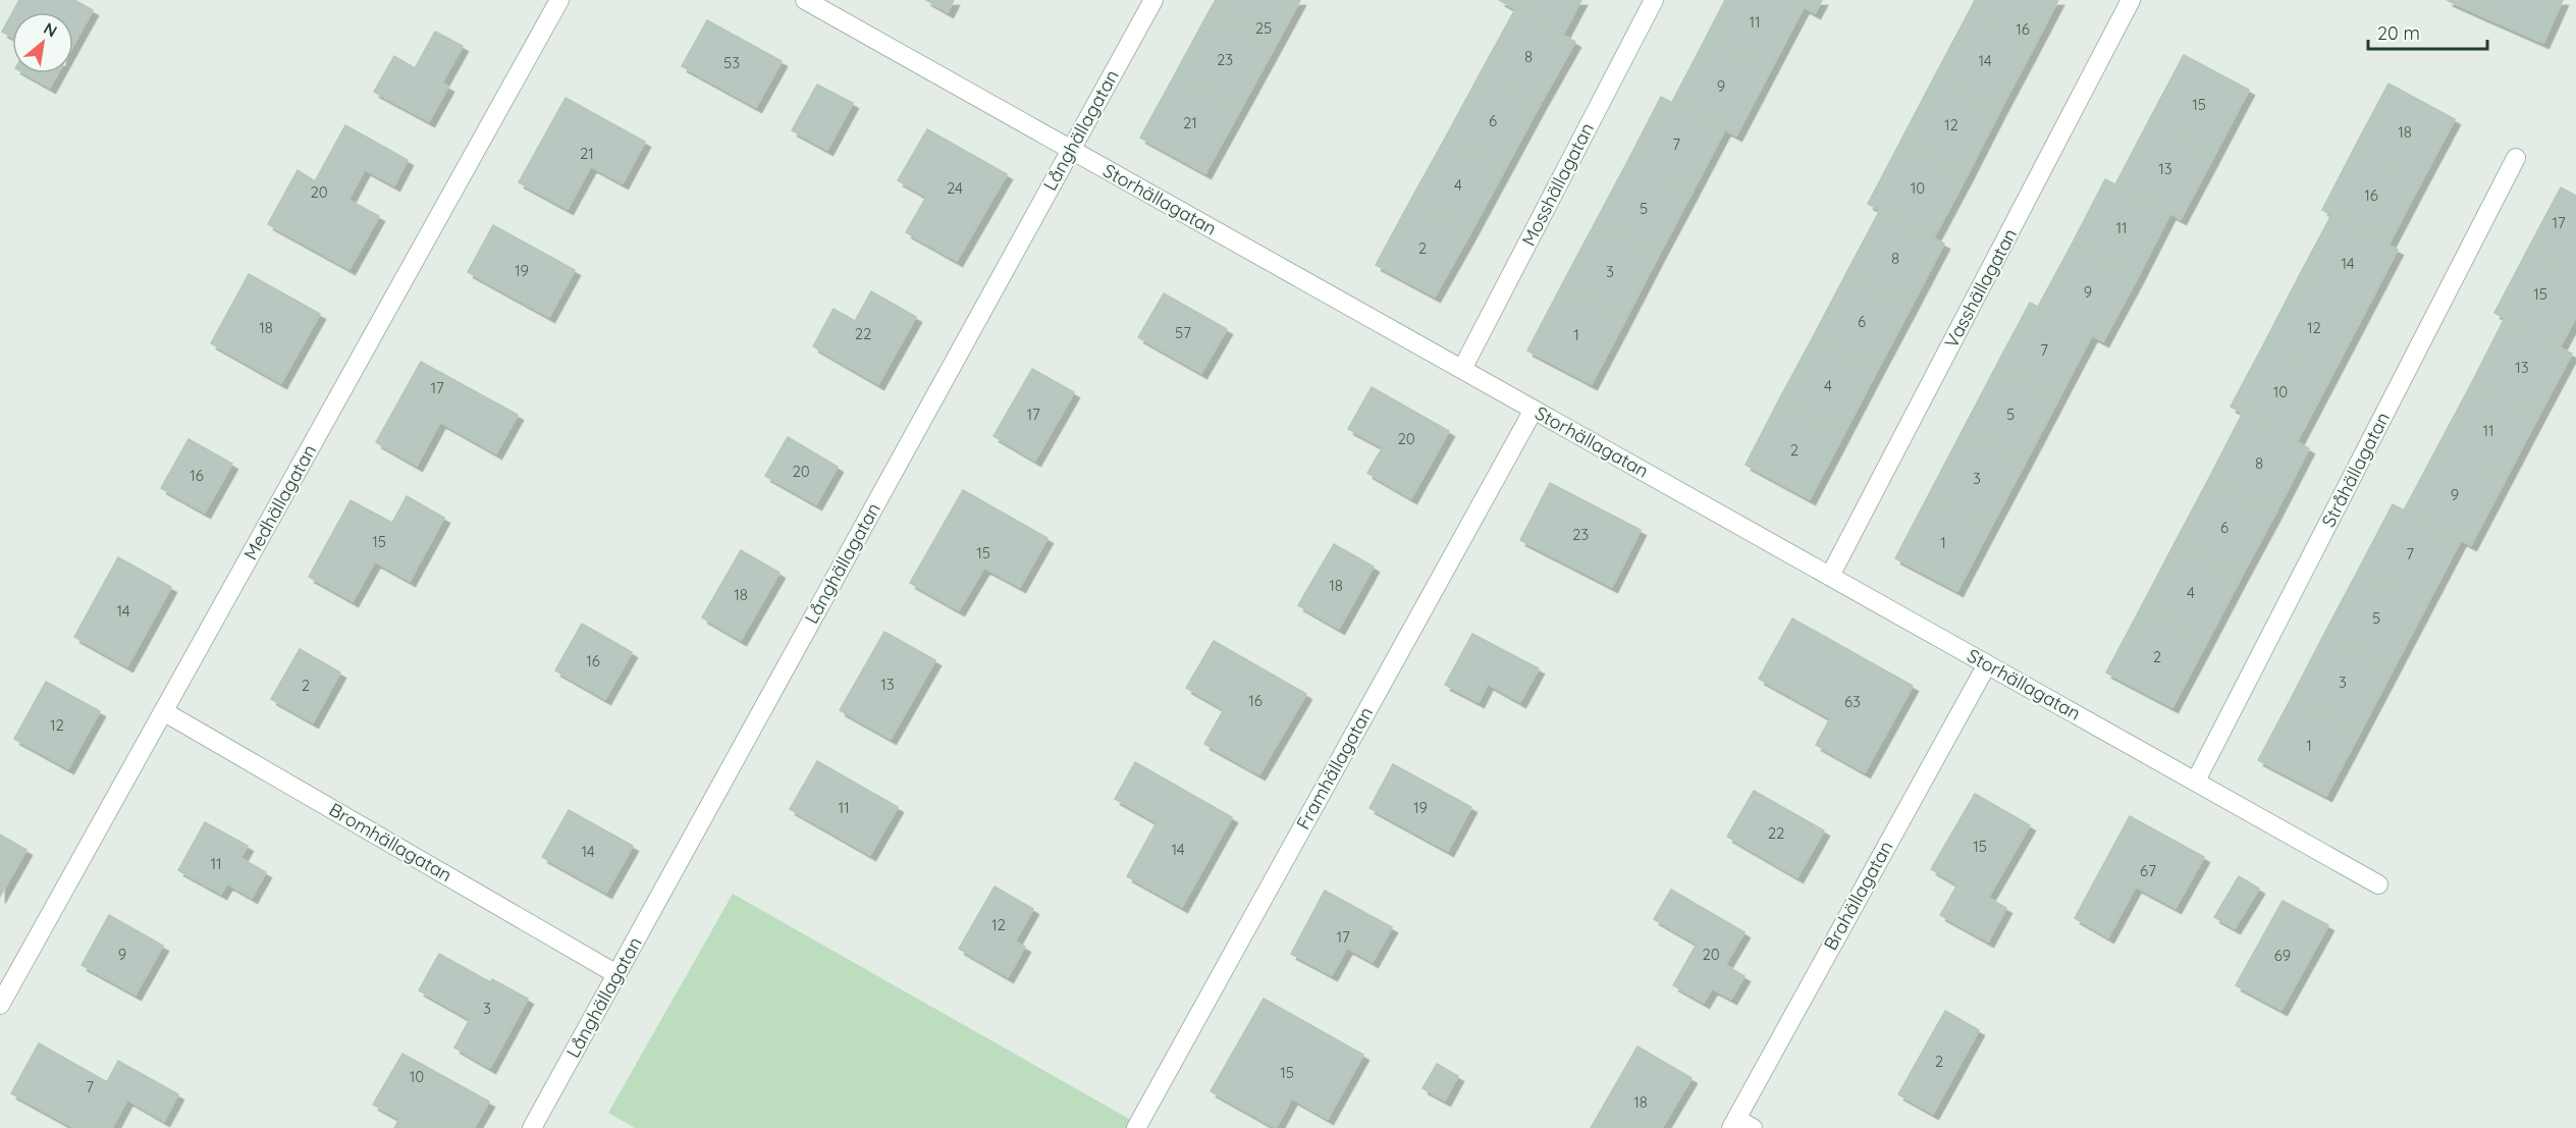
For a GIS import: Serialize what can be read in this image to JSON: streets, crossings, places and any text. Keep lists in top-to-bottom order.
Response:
{
  "streets": {
    "street": [
      "Långhällagatan",
      "Mosshällagatan",
      "Storhällagatan",
      "Vasshällagatan",
      "Stråhällagatan",
      "Medhällagatan",
      "Framhällagatan",
      "Bromhällagatan",
      "Brahällagatan"
    ]
  },
  "crossings": [
    ["Långhällagatan", "Storhällagatan"],
    ["Långhällagatan", "Bromhällagatan"],
    ["Mosshällagatan", "Storhällagatan"],
    ["Storhällagatan", "Vasshällagatan"],
    ["Storhällagatan", "Stråhällagatan"],
    ["Storhällagatan", "Framhällagatan"],
    ["Storhällagatan", "Brahällagatan"],
    ["Medhällagatan", "Bromhällagatan"]
  ],
  "house_numbers": [
    "11",
    "25",
    "16",
    "8",
    "23",
    "14",
    "53",
    "9",
    "15",
    "6",
    "21",
    "12",
    "18",
    "7",
    "21",
    "13",
    "4",
    "24",
    "10",
    "20",
    "16",
    "5",
    "17",
    "11",
    "2",
    "8",
    "14",
    "19",
    "3",
    "9",
    "15",
    "6",
    "18",
    "12",
    "57",
    "22",
    "1",
    "7",
    "13",
    "4",
    "17",
    "10",
    "17",
    "5",
    "11",
    "20",
    "2",
    "8",
    "20",
    "16",
    "3",
    "9",
    "6",
    "23",
    "15",
    "1",
    "15",
    "7",
    "18",
    "4",
    "18",
    "14",
    "5",
    "2",
    "16",
    "3",
    "13",
    "2",
    "16",
    "63",
    "12",
    "1",
    "11",
    "19",
    "22",
    "15",
    "14",
    "14",
    "11",
    "67",
    "12",
    "17",
    "9",
    "20",
    "69",
    "3",
    "2",
    "15",
    "10",
    "7",
    "18"
  ],
  "scale_bar": "20 m",
  "north": "top right"
}
